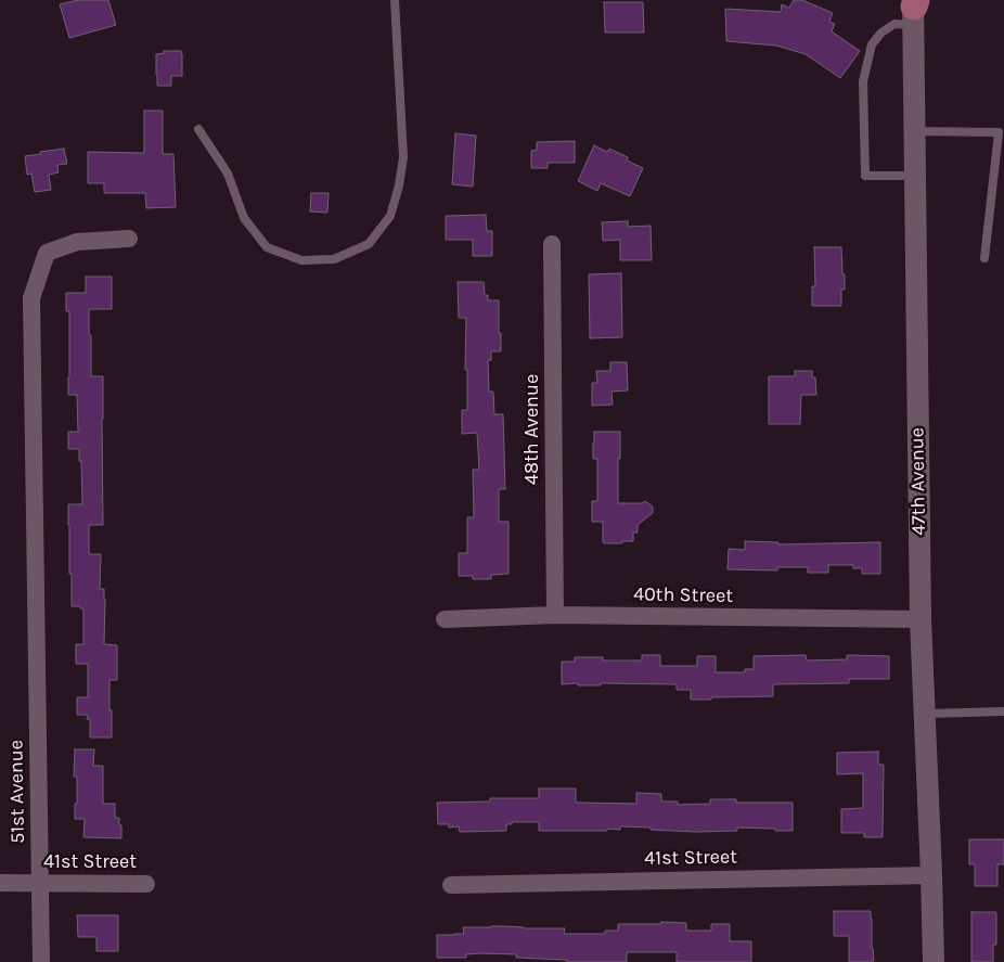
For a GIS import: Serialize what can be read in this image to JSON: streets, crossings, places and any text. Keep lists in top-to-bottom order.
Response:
{
  "streets": {
    "street": [
      "48th Avenue",
      "47th Avenue",
      "40th Street",
      "51st Avenue",
      "41st Street"
    ]
  },
  "crossings": [
    ["48th Avenue", "40th Street"],
    ["47th Avenue", "40th Street"],
    ["47th Avenue", "41st Street"],
    ["51st Avenue", "41st Street"]
  ]
}
